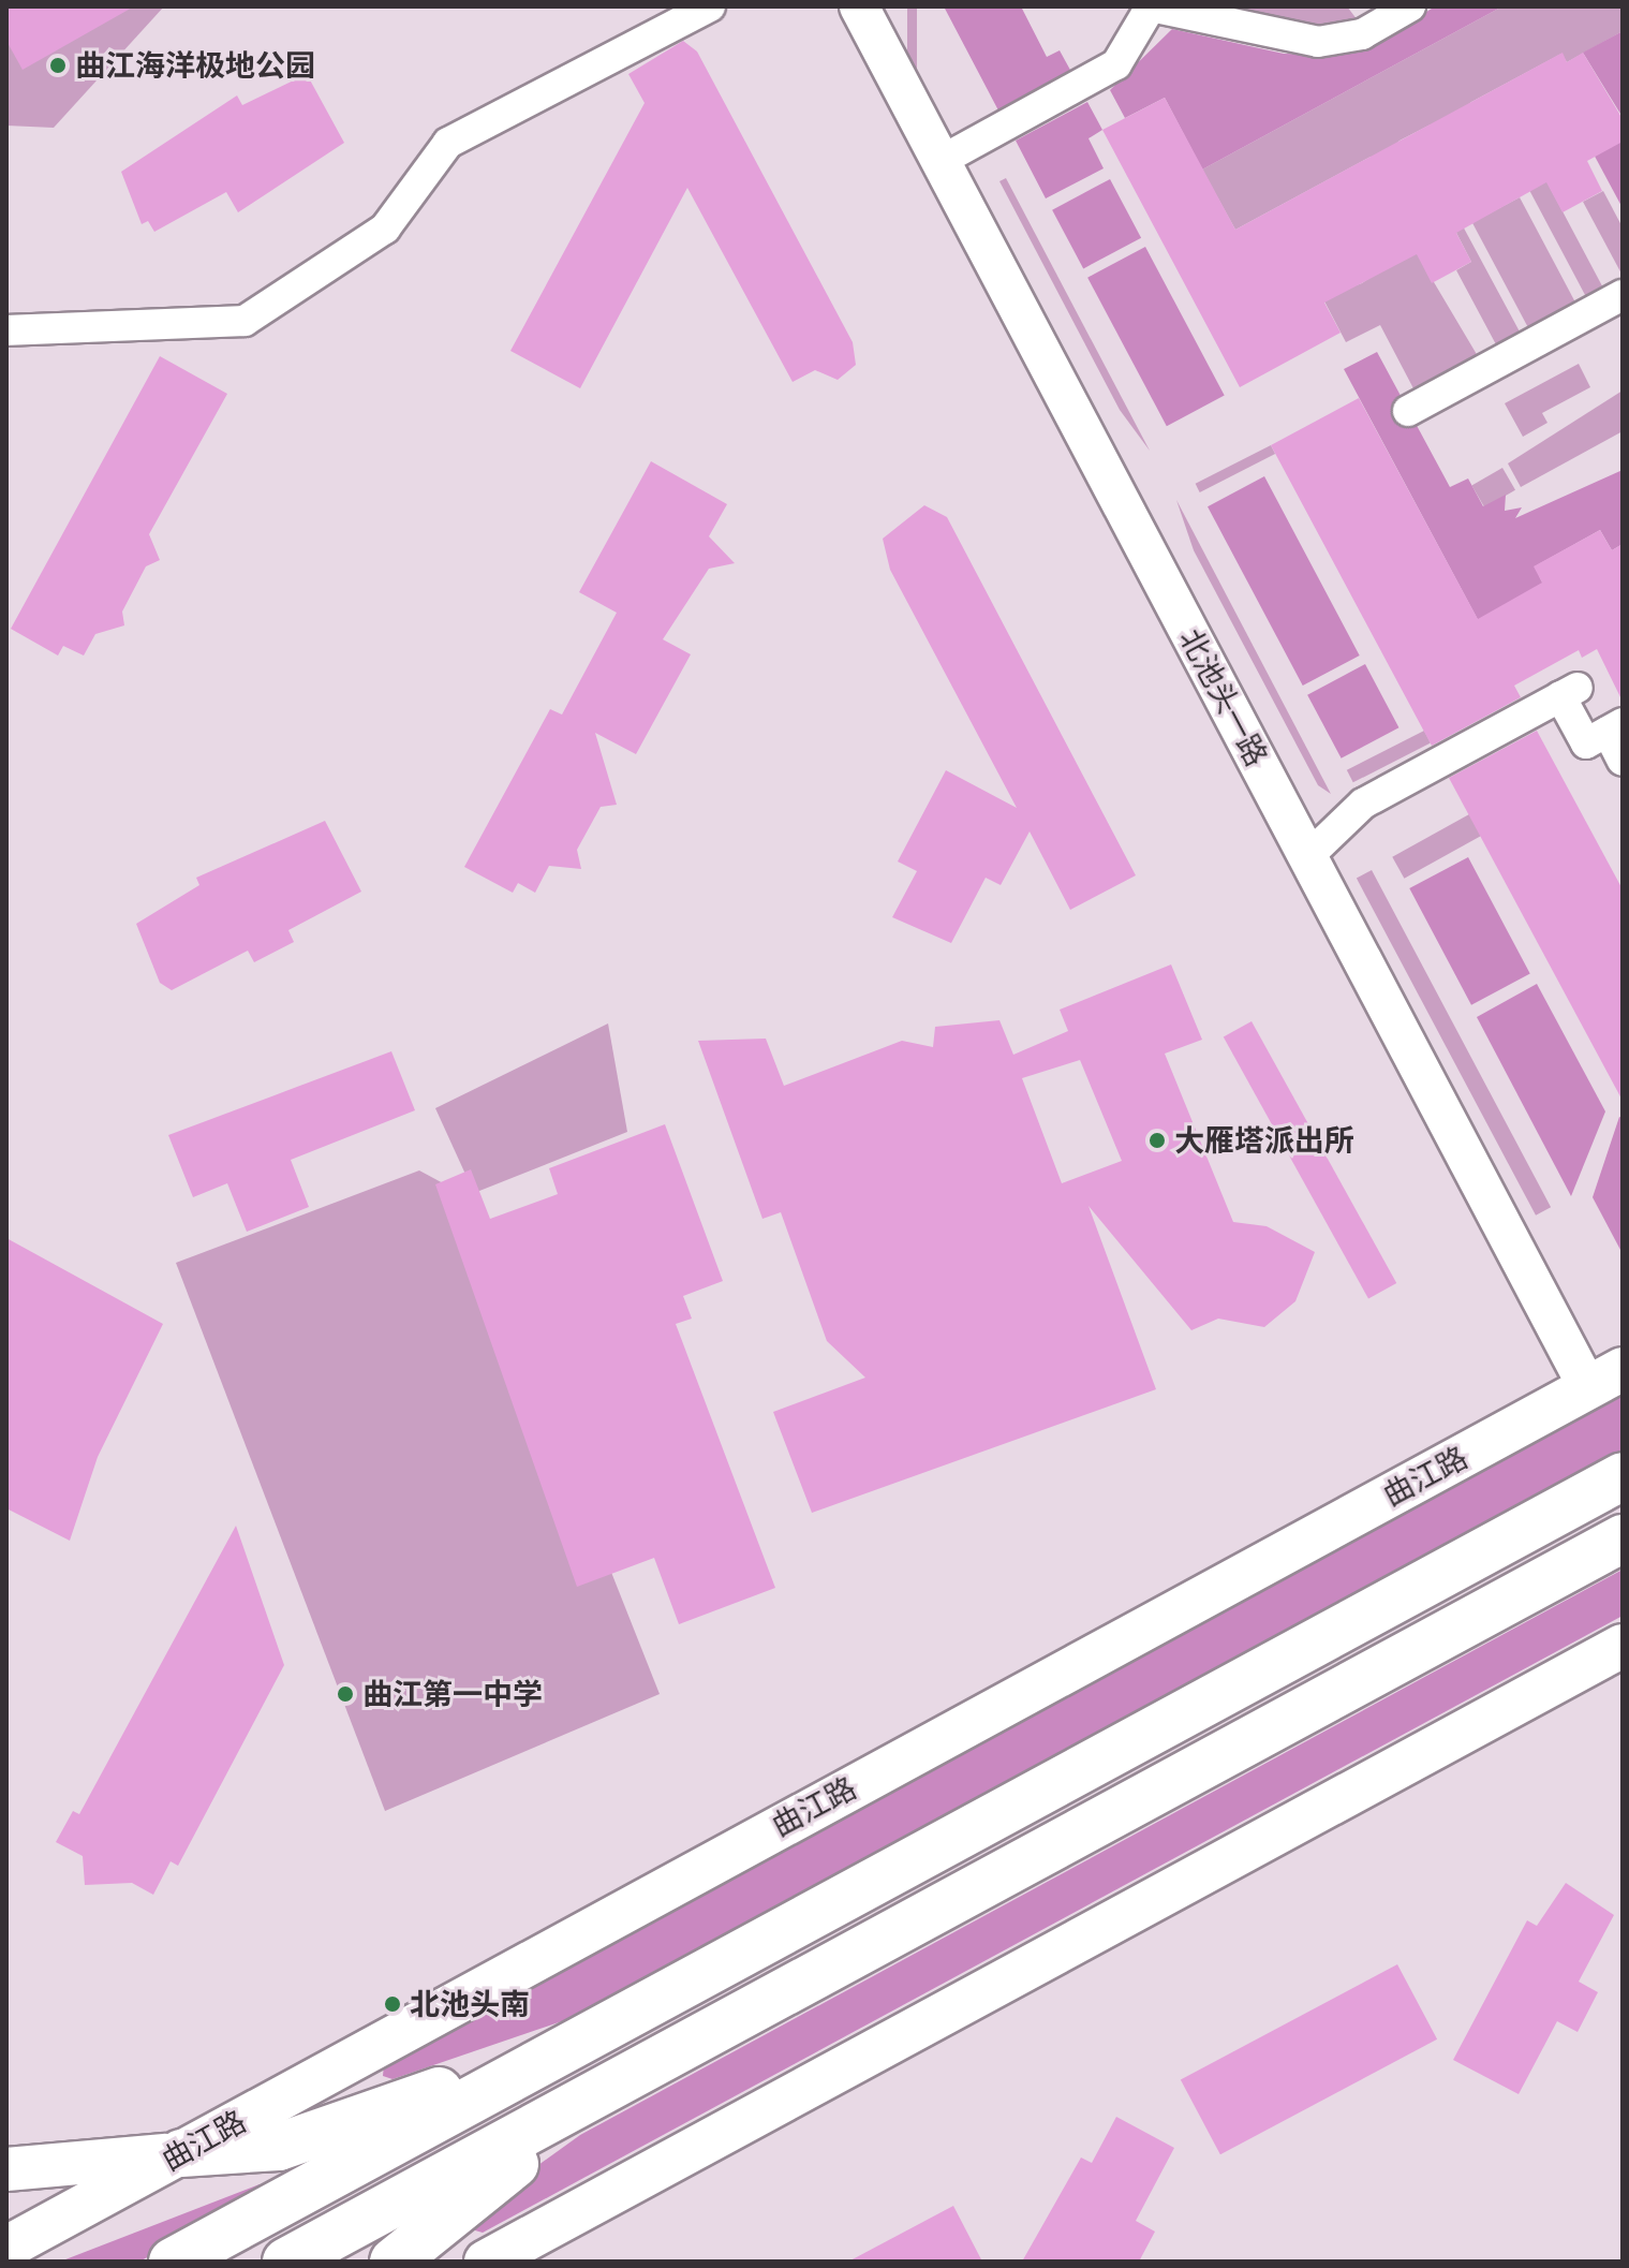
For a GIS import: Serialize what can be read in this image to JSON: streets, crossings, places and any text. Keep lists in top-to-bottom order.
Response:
{
  "streets": {
    "main road": ["曲江路"],
    "street": ["北池头一路"]
  },
  "crossings": [
    ["北池头一路", "曲江路"]
  ],
  "places": [
    "曲江海洋极地公园",
    "大雁塔派出所",
    "曲江第一中学",
    "北池头南"
  ]
}
